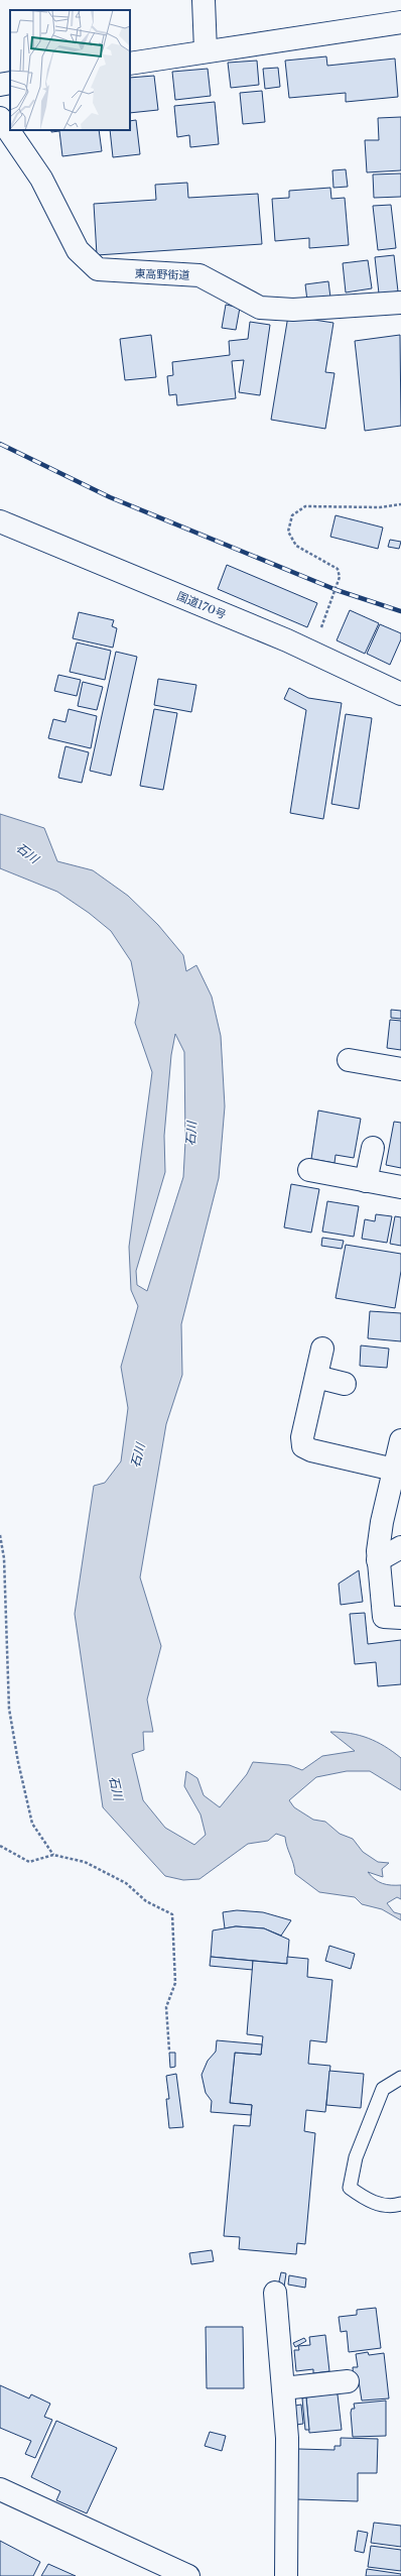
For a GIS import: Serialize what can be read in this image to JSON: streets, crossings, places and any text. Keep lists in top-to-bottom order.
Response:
{
  "streets": {
    "main road": ["東高野街道", "国道170号"]
  },
  "water": ["石川"]
}
